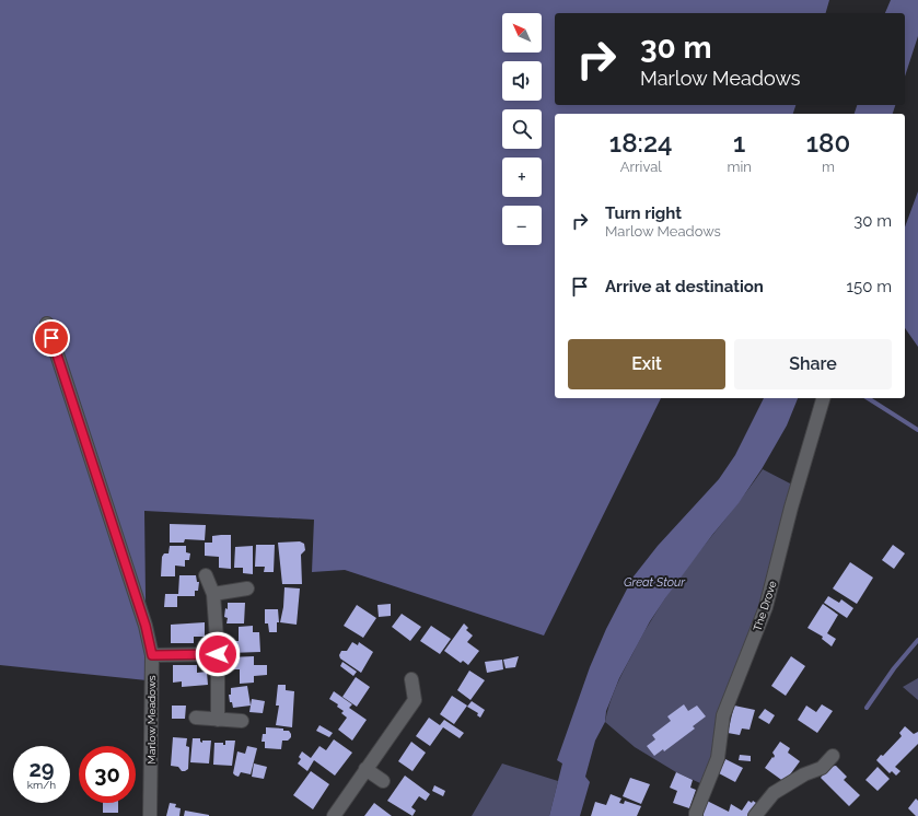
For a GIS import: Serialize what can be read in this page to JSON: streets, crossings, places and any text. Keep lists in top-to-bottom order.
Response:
{
  "streets": {
    "street": ["The Drove", "Marlow Meadows"]
  },
  "water": ["Great Stour"],
  "north": "top left",
  "page": {
    "map_buttons": ["+", "−"],
    "turn": ["30 m", "Marlow Meadows"],
    "eta": [
      "18:24",
      "Arrival",
      "1",
      "min",
      "180",
      "m"
    ],
    "list": [
      {
        "name": "Turn right",
        "note": "Marlow Meadows",
        "value": "30 m"
      },
      {
        "name": "Arrive at destination",
        "value": "150 m"
      }
    ],
    "buttons": ["Exit", "Share"],
    "speed": "29 km/h",
    "limit": "30"
  }
}
